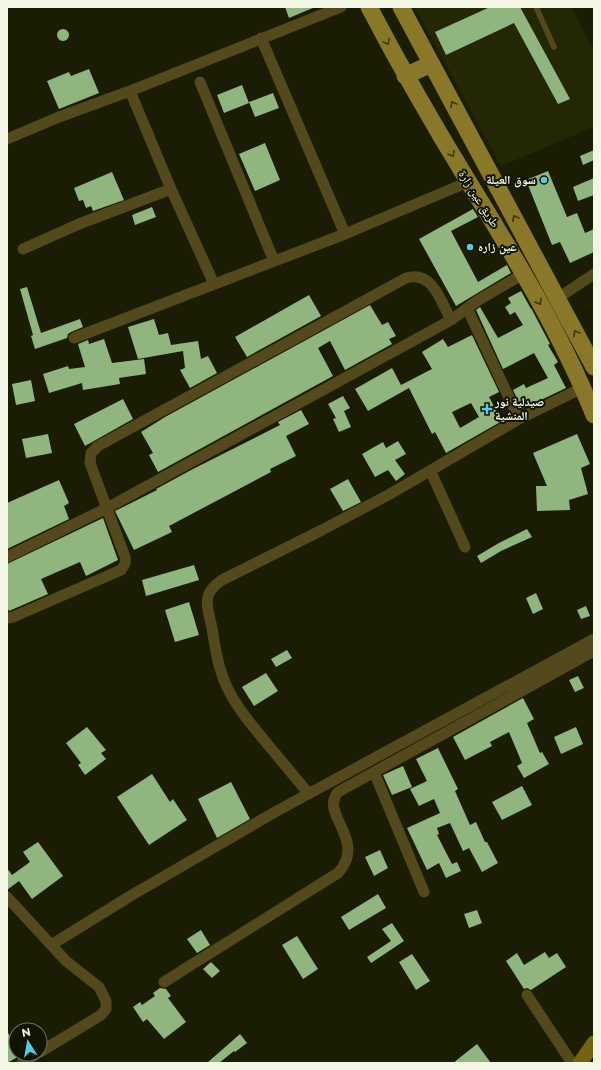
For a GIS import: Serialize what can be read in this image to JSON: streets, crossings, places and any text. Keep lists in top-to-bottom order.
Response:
{
  "streets": {
    "main road": ["طريق عين زارة"]
  },
  "places": {
    "other": ["سوق العيلة", "عين زاره"],
    "health": ["صيدلية نور المنشية"]
  },
  "north": "top"
}
